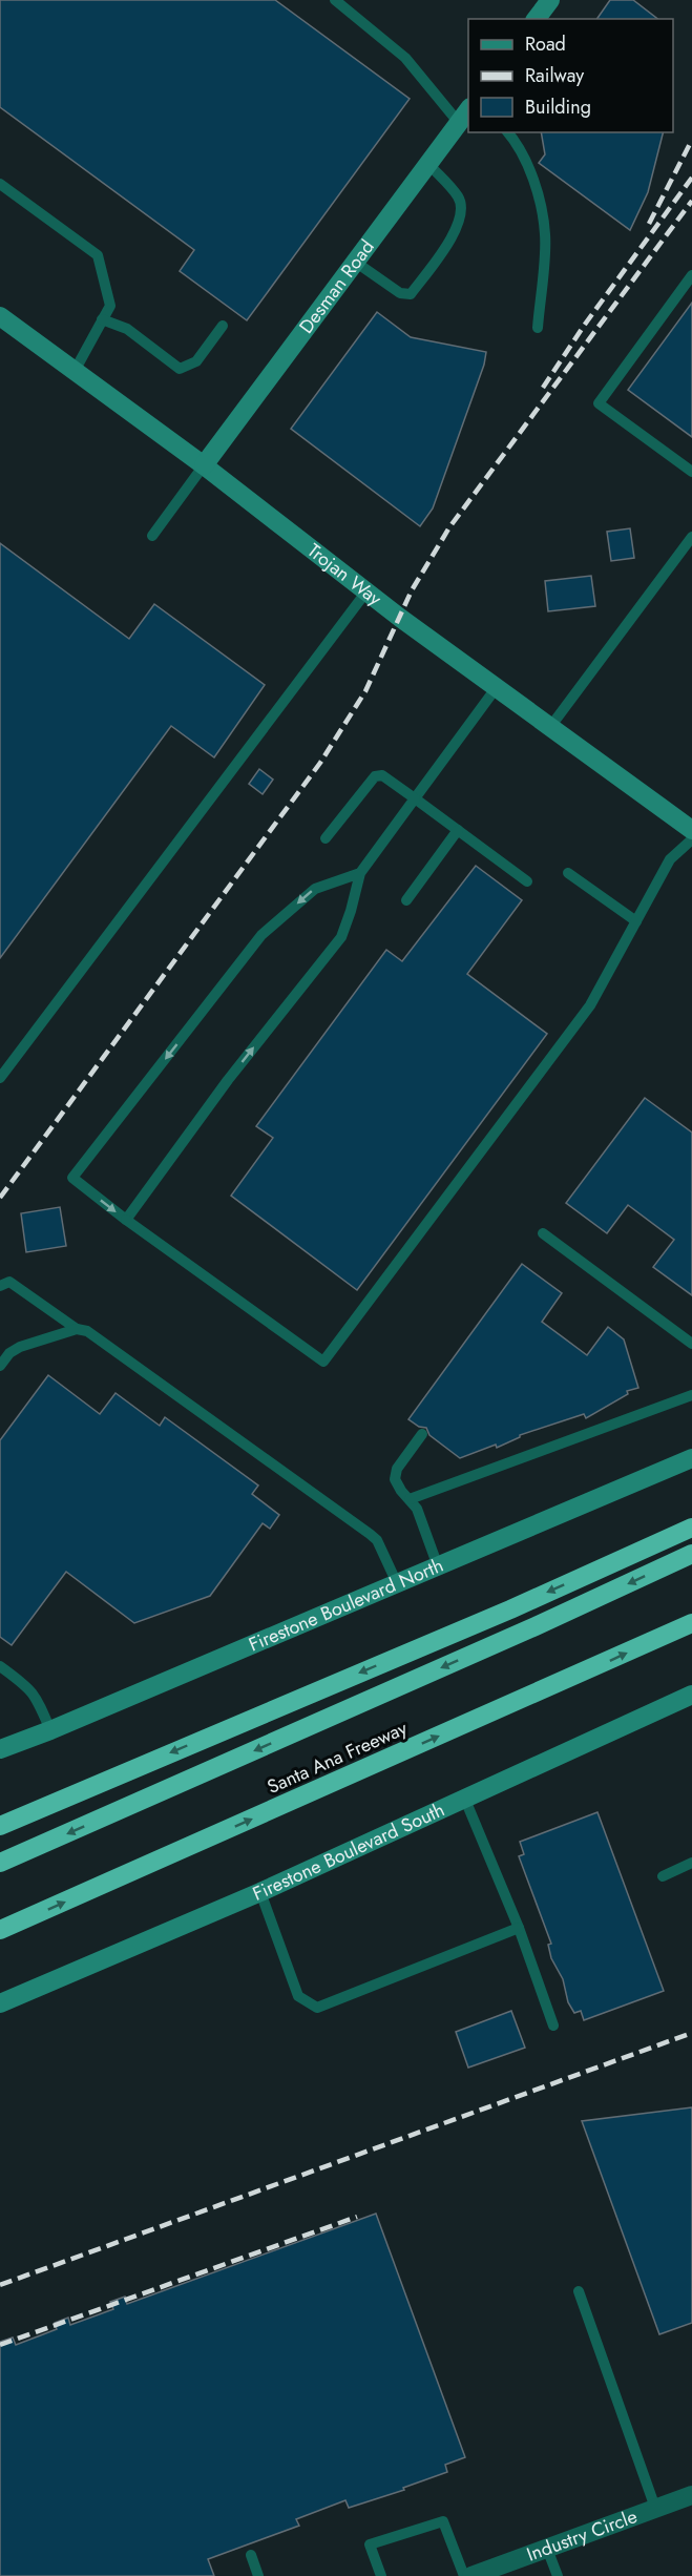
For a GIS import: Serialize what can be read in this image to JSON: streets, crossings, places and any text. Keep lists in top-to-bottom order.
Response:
{
  "streets": {
    "highway": ["Santa Ana Freeway"],
    "street": [
      "Desman Road",
      "Trojan Way",
      "Firestone Boulevard North",
      "Firestone Boulevard South",
      "Industry Circle"
    ]
  },
  "crossings": [
    ["Desman Road", "Trojan Way"]
  ],
  "legend": ["Road", "Railway", "Building"]
}
